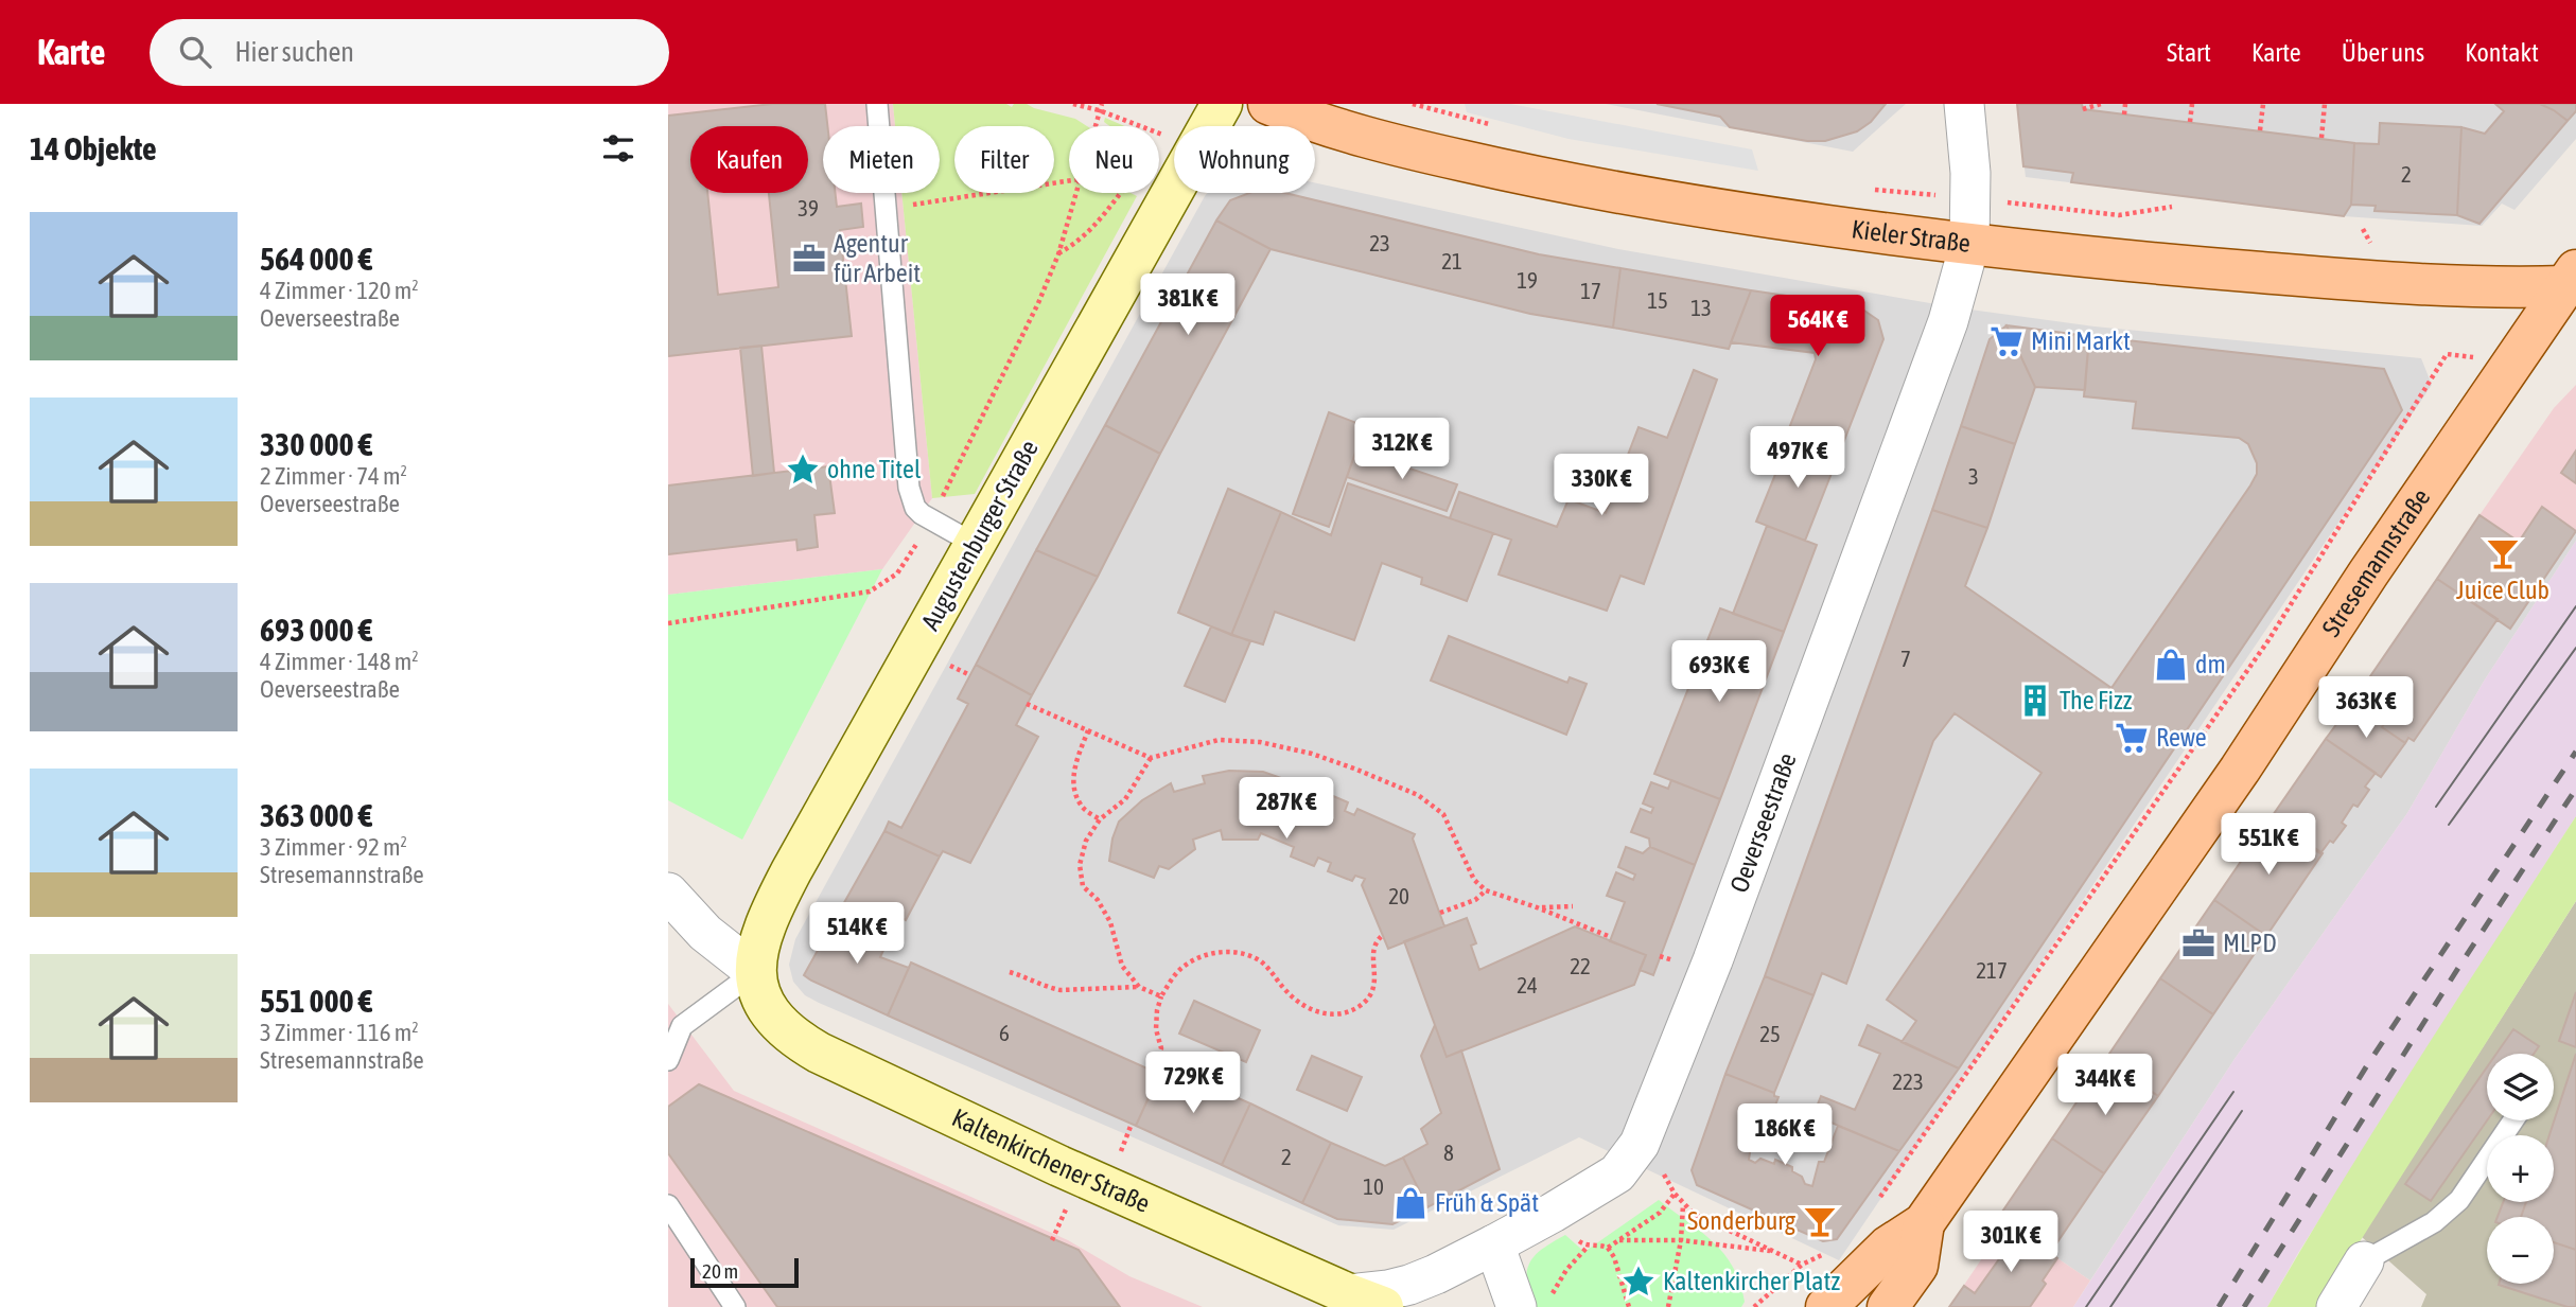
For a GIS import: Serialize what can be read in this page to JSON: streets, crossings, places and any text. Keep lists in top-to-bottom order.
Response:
{
  "streets": {
    "main road": ["Kieler Straße", "Stresemannstraße"],
    "street": ["Augustenburger Straße", "Oeverseestraße", "Kaltenkirchener Straße"]
  },
  "crossings": [
    ["Kieler Straße", "Stresemannstraße"],
    ["Kieler Straße", "Oeverseestraße"],
    ["Augustenburger Straße", "Kaltenkirchener Straße"],
    ["Oeverseestraße", "Kaltenkirchener Straße"]
  ],
  "places": {
    "office": ["Agentur für Arbeit", "MLPD"],
    "supermarket": ["Mini Markt", "Rewe"],
    "place": ["ohne Titel", "Kaltenkircher Platz"],
    "bar": ["Juice Club", "Sonderburg"],
    "shop": ["dm", "Früh & Spät"],
    "building": ["The Fizz"]
  },
  "house_numbers": [
    "2",
    "39",
    "23",
    "21",
    "19",
    "17",
    "15",
    "13",
    "3",
    "7",
    "20",
    "22",
    "217",
    "24",
    "6",
    "25",
    "223",
    "8",
    "2",
    "10"
  ],
  "scale_bar": "20 m",
  "page": {
    "header": "Karte",
    "search": "Hier suchen",
    "nav": [
      "Start",
      "Karte",
      "Über uns",
      "Kontakt"
    ],
    "heading": "14 Objekte",
    "chip": [
      "Kaufen",
      "Mieten",
      "Filter",
      "Neu",
      "Wohnung"
    ],
    "list": [
      {
        "name": "564 000 €",
        "note": "4 Zimmer · 120 m² · Oeverseestraße"
      },
      {
        "name": "330 000 €",
        "note": "2 Zimmer · 74 m² · Oeverseestraße"
      },
      {
        "name": "693 000 €",
        "note": "4 Zimmer · 148 m² · Oeverseestraße"
      },
      {
        "name": "363 000 €",
        "note": "3 Zimmer · 92 m² · Stresemannstraße"
      },
      {
        "name": "551 000 €",
        "note": "3 Zimmer · 116 m² · Stresemannstraße"
      }
    ],
    "price": [
      "381K €",
      "564K €",
      "312K €",
      "497K €",
      "330K €",
      "693K €",
      "363K €",
      "287K €",
      "551K €",
      "514K €",
      "729K €",
      "344K €",
      "186K €",
      "301K €"
    ],
    "map_buttons": ["+", "−"],
    "scale": "20 m"
  }
}
